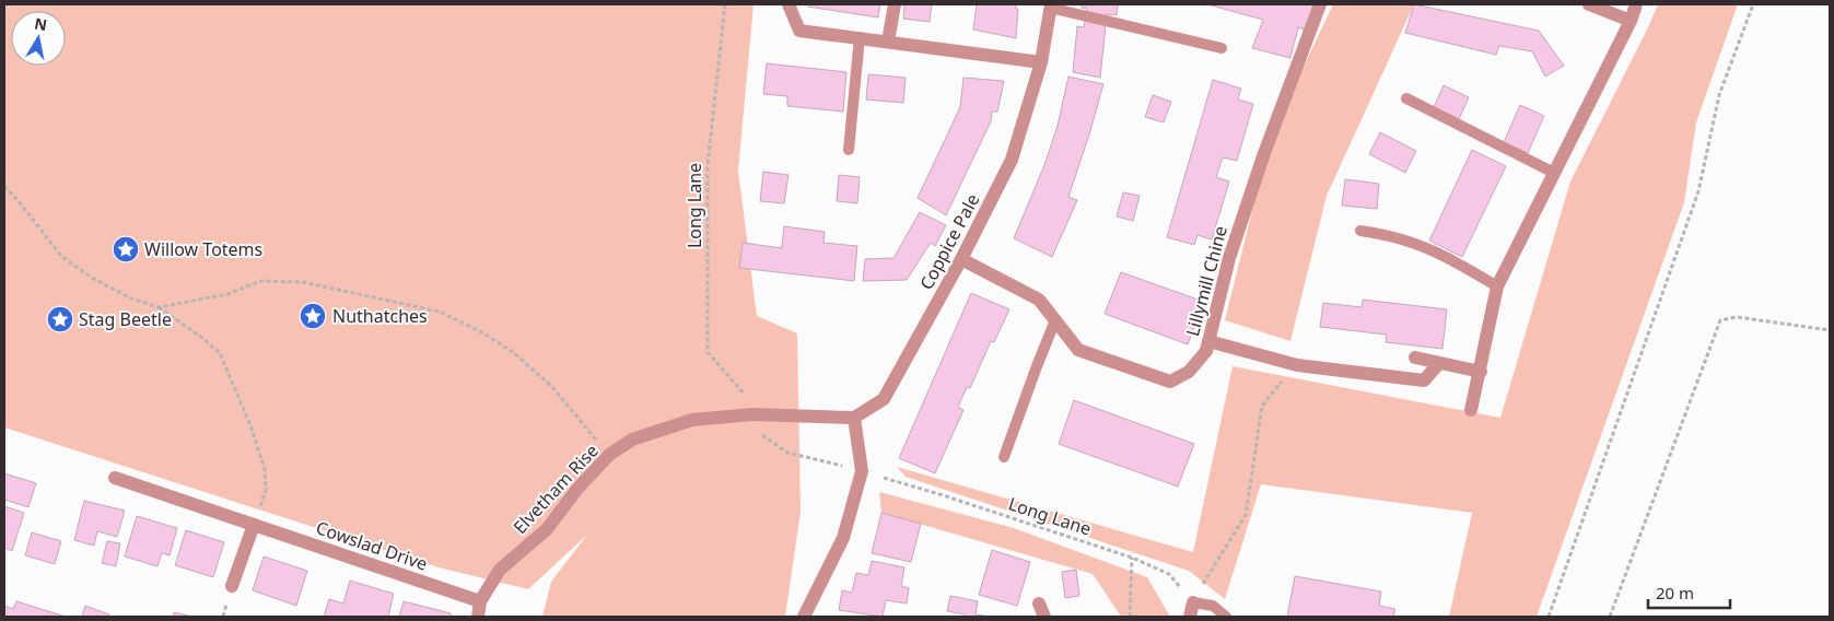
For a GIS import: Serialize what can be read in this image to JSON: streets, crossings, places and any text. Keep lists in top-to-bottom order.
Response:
{
  "streets": {
    "street": [
      "Coppice Pale",
      "Lillymill Chine",
      "Elvetham Rise",
      "Cowslad Drive"
    ],
    "path": ["Long Lane"]
  },
  "crossings": [
    ["Coppice Pale", "Lillymill Chine"],
    ["Coppice Pale", "Elvetham Rise"],
    ["Elvetham Rise", "Cowslad Drive"]
  ],
  "places": {
    "place": ["Willow Totems", "Nuthatches", "Stag Beetle"]
  },
  "scale_bar": "20 m",
  "north": "top"
}
